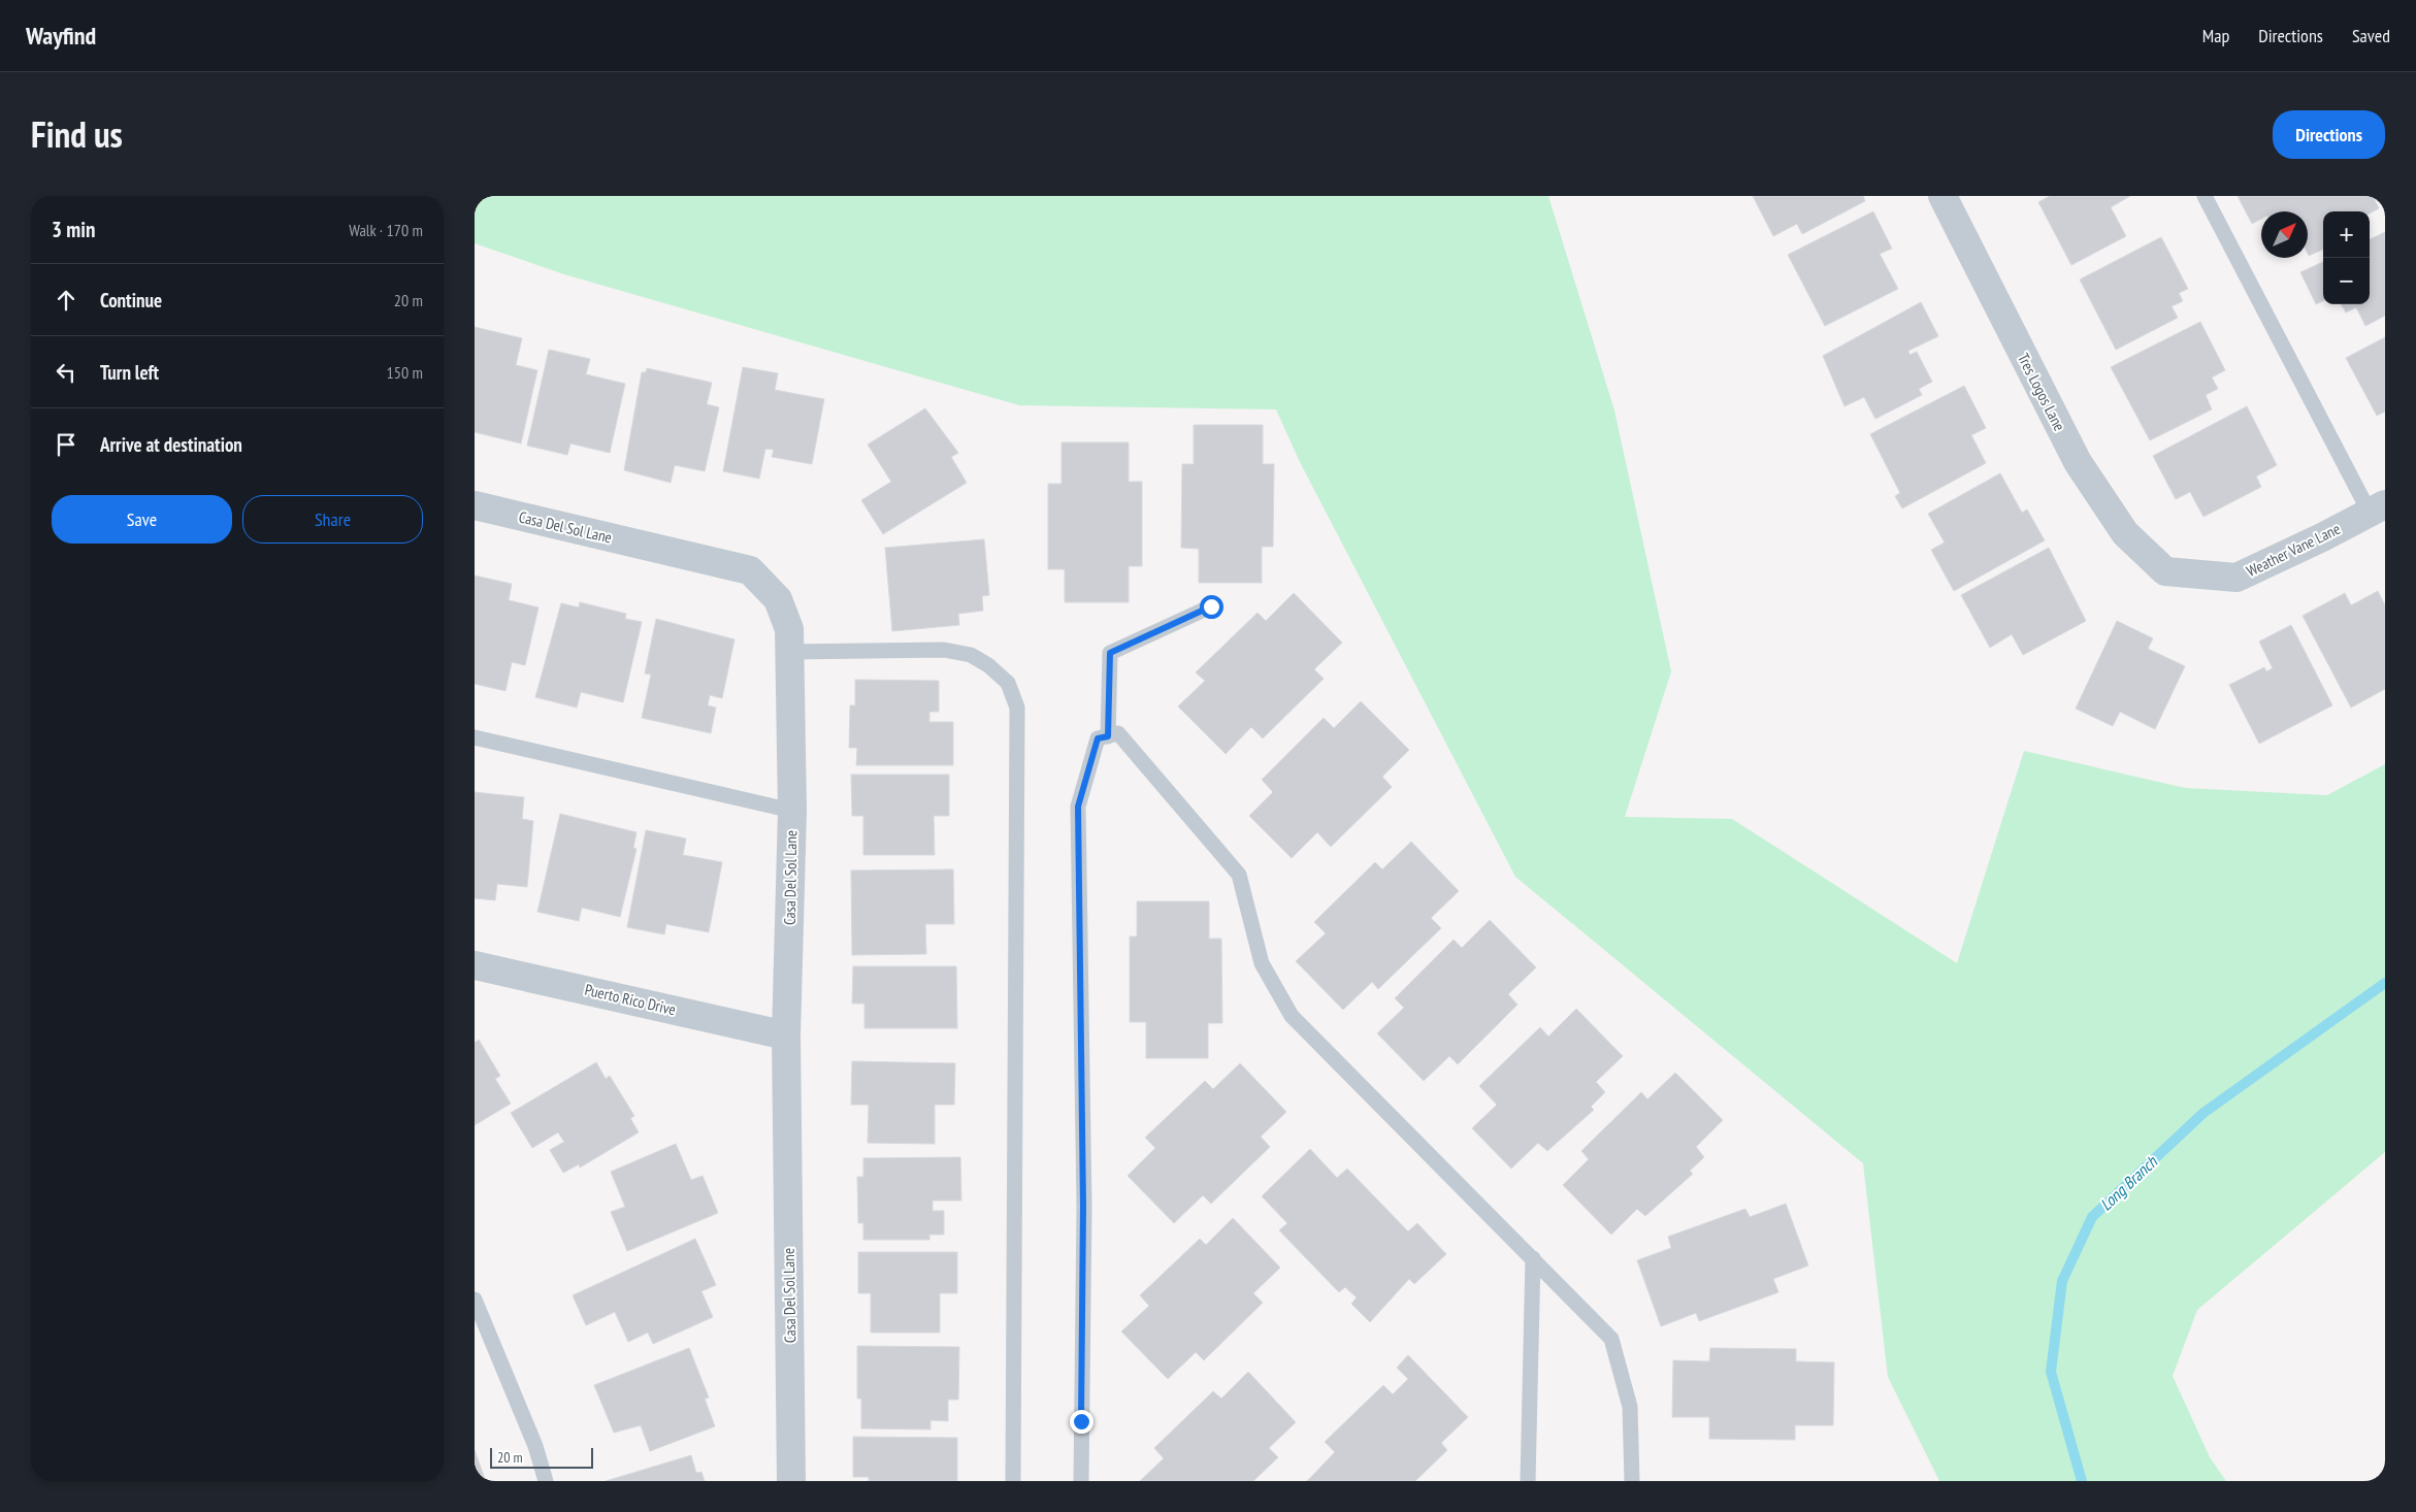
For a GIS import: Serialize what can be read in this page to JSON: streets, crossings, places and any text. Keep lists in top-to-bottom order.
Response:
{
  "streets": {
    "street": [
      "Tres Logos Lane",
      "Casa Del Sol Lane",
      "Weather Vane Lane",
      "Puerto Rico Drive"
    ]
  },
  "crossings": [
    ["Tres Logos Lane", "Weather Vane Lane"],
    ["Casa Del Sol Lane", "Puerto Rico Drive"]
  ],
  "water": ["Long Branch"],
  "scale_bar": "20 m",
  "north": "top right",
  "page": {
    "header": "Wayfind",
    "nav": ["Map", "Directions", "Saved"],
    "title": "Find us",
    "buttons": [
      "Directions",
      ["Save", "Share"]
    ],
    "heading": ["3 min", "Walk · 170 m"],
    "map_buttons": ["+", "−"],
    "list": [
      ["Continue", "20 m"],
      ["Turn left", "150 m"],
      "Arrive at destination"
    ],
    "scale": "20 m"
  }
}
